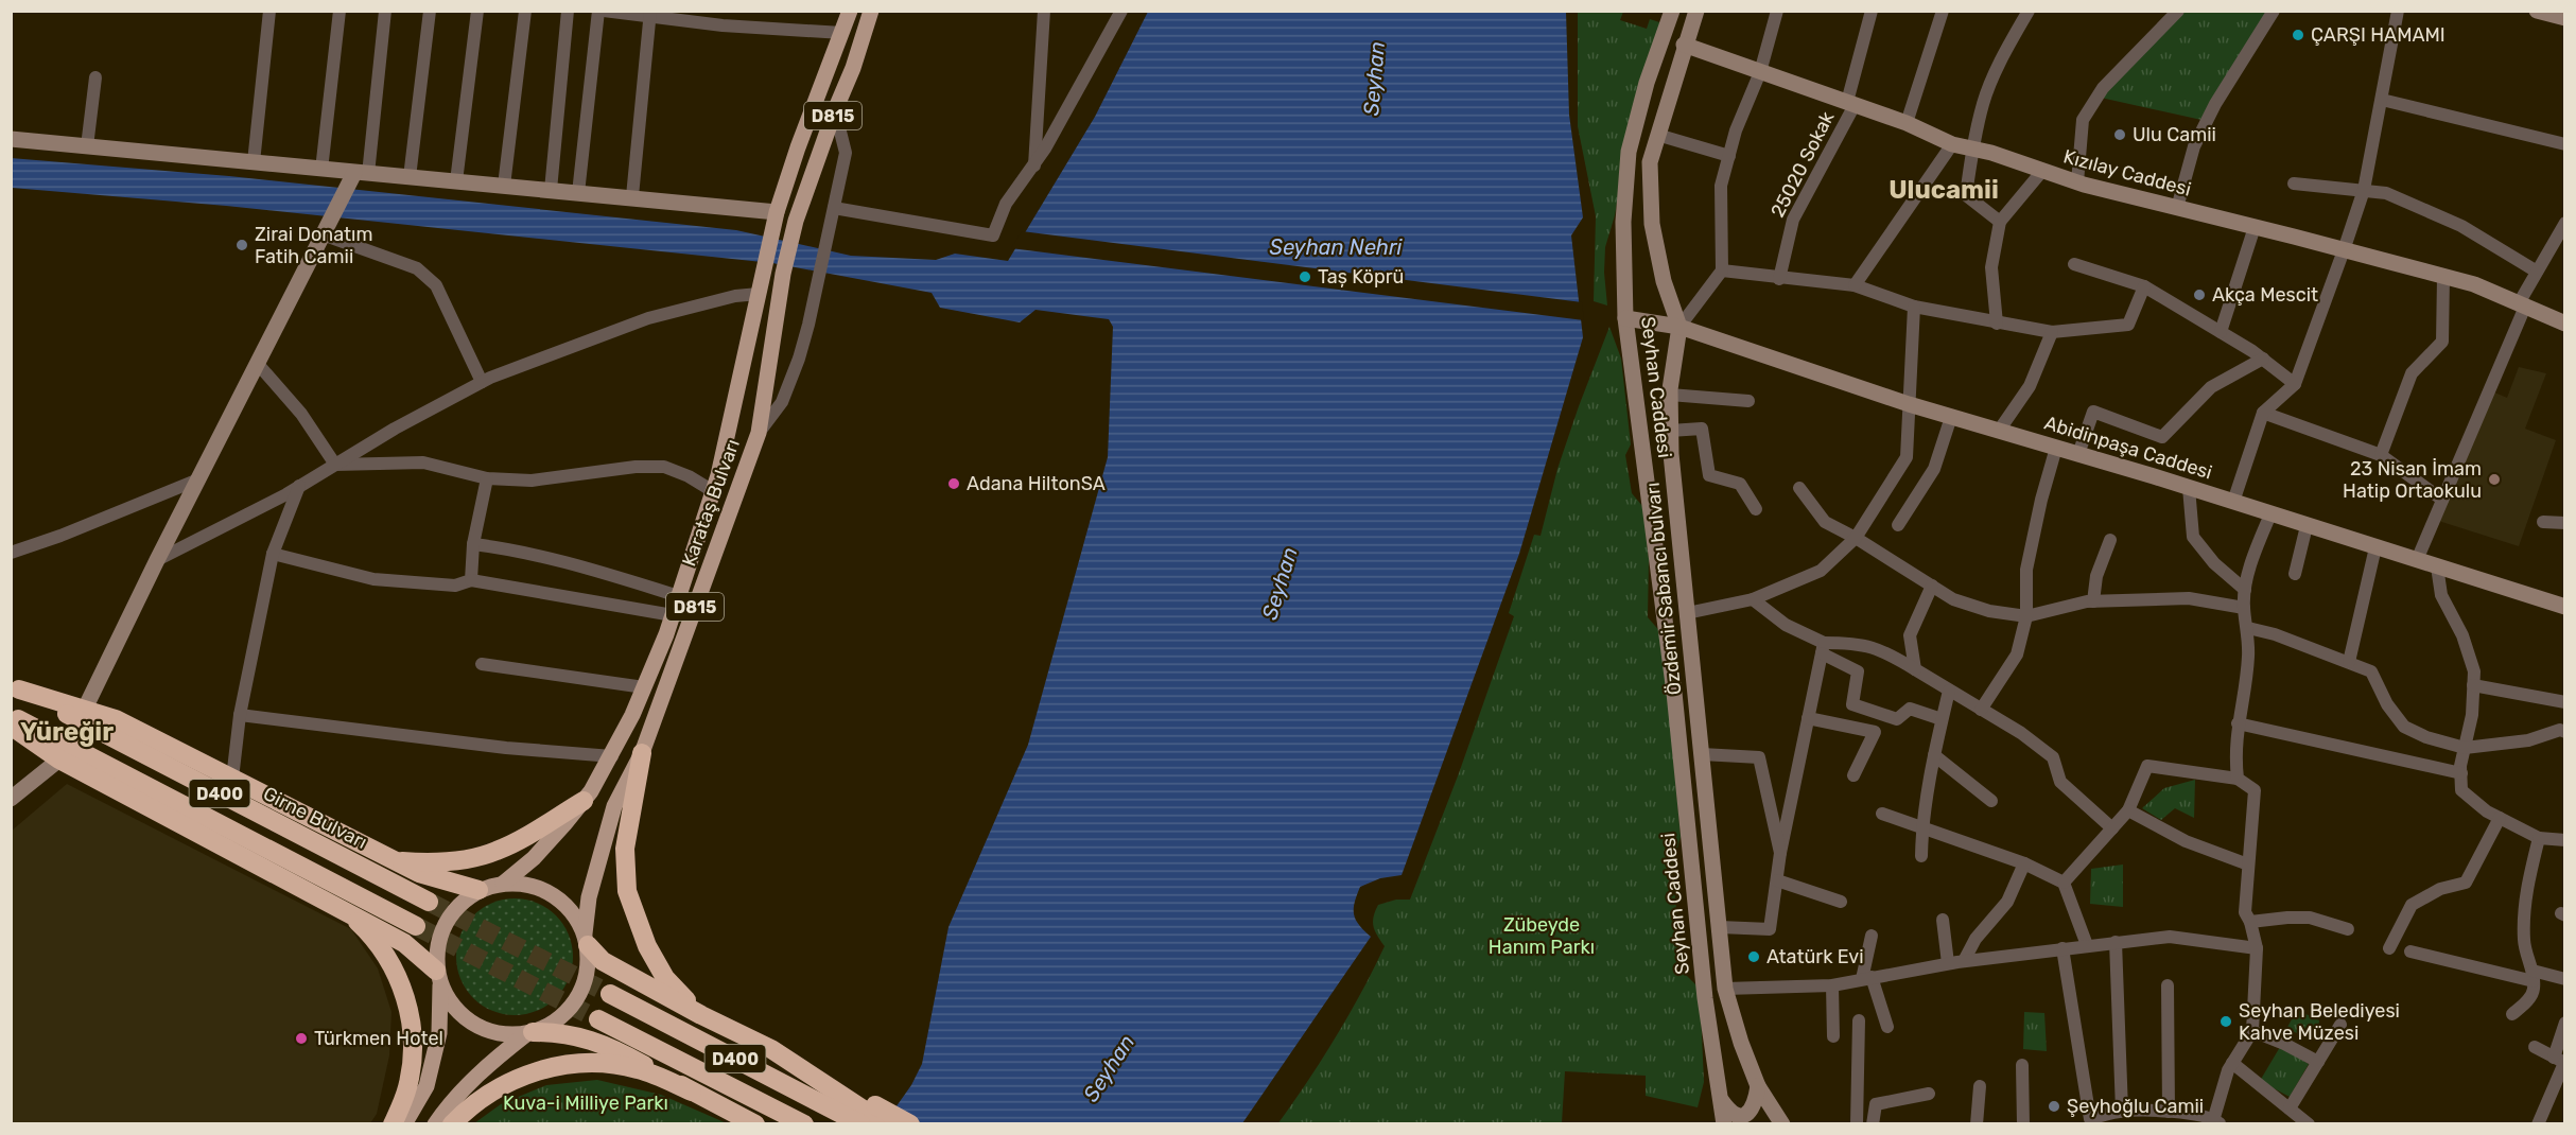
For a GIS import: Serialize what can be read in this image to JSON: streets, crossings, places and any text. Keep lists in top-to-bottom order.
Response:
{
  "streets": {
    "highway": ["D400", "Girne Bulvarı"],
    "main road": [
      "D815",
      "Kızılay Caddesi",
      "Seyhan Caddesi",
      "Abidinpaşa Caddesi",
      "Karataş Bulvarı",
      "Özdemir Sabancı bulvarı"
    ],
    "street": ["25020 Sokak"]
  },
  "crossings": [
    ["D815", "Karataş Bulvarı"],
    ["25020 Sokak", "Kızılay Caddesi"],
    ["Kızılay Caddesi", "Özdemir Sabancı bulvarı"],
    ["Seyhan Caddesi", "Abidinpaşa Caddesi"],
    ["Abidinpaşa Caddesi", "Özdemir Sabancı bulvarı"]
  ],
  "districts": ["Ulucamii", "Yüreğir"],
  "water": ["Seyhan", "Seyhan Nehri"],
  "parks": ["Zübeyde Hanım Parkı", "Kuva-i Milliye Parkı"],
  "places": [
    "ÇARŞI HAMAMI",
    "Ulu Camii",
    "Zirai Donatım Fatih Camii",
    "Taș Köprü",
    "Akça Mescit",
    "23 Nisan İmam Hatip Ortaokulu",
    "Adana HiltonSA",
    "Atatürk Evi",
    "Seyhan Belediyesi Kahve Müzesi",
    "Türkmen Hotel",
    "Şeyhoğlu Camii"
  ]
}
